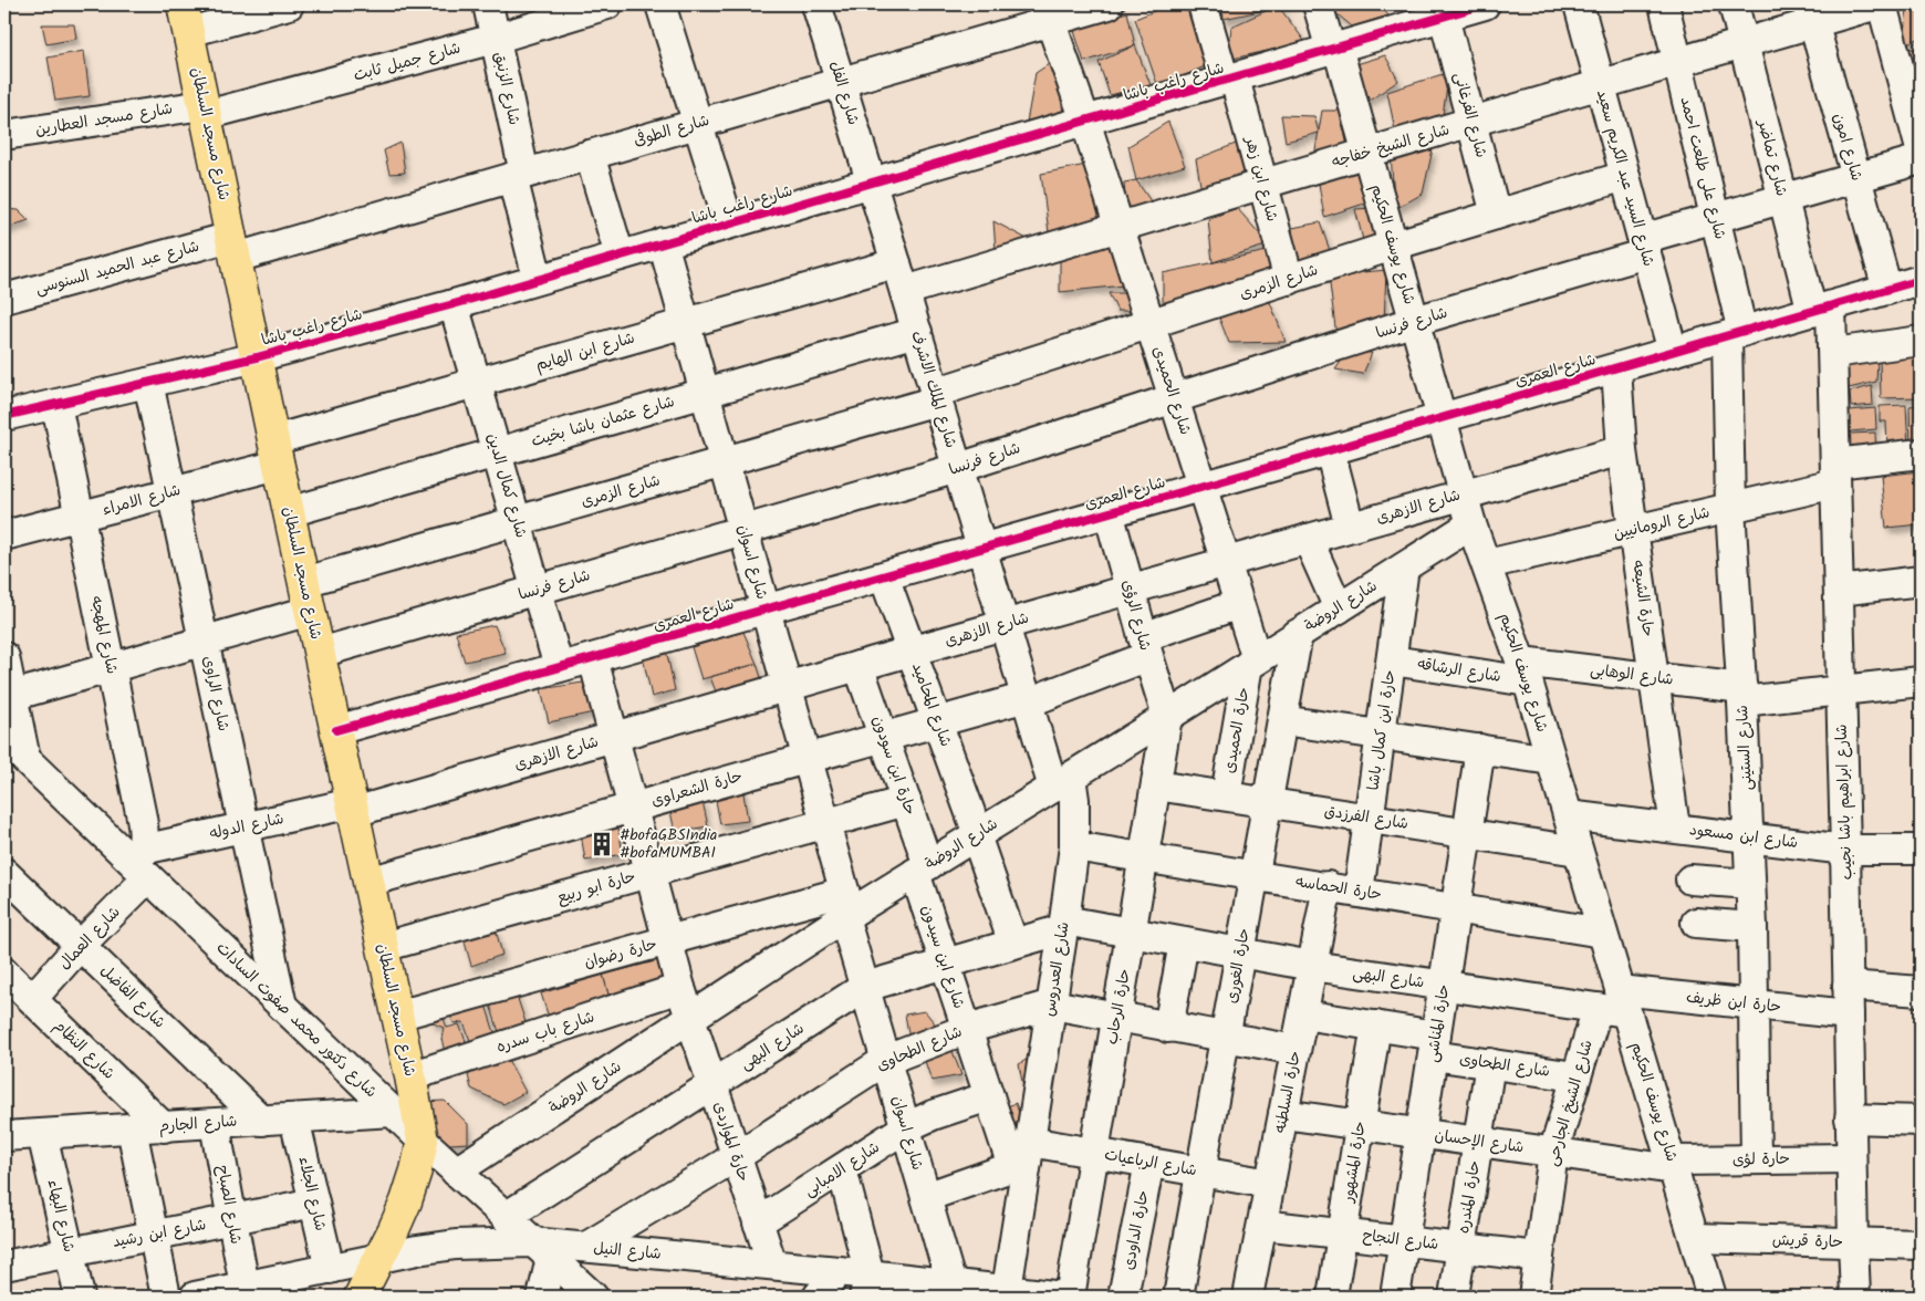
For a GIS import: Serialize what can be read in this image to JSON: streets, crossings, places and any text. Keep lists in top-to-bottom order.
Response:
{
  "streets": {
    "main road": ["شارع مسجد السلطان"],
    "street": [
      "شارع جميل ثابت",
      "شارع راغب باشا",
      "شارع الزنبق",
      "شارع الفل",
      "شارع الفرغانى",
      "شارع مسجد العطارين",
      "شارع الطوفى",
      "شارع الشيخ خفاجه",
      "شارع امون",
      "شارع تماضر",
      "شارع على طلعت احمد",
      "شارع السيد عبد الكريم سعيد",
      "شارع ابن زهر",
      "شارع يوسف الحكيم",
      "شارع عبد الحميد السنوسى",
      "شارع الزمرى",
      "شارع فرنسا",
      "شارع ابن الهايم",
      "شارع العمرى",
      "شارع الملك الاشرف",
      "شارع الحميدى",
      "شارع عثمان باشا بخيت",
      "شارع كمال الدين",
      "شارع الامراء",
      "شارع الازهرى",
      "شارع الرومانيين",
      "شارع اسوان",
      "حارة الشيعه",
      "شارع الروضة",
      "شارع الرؤى",
      "شارع المهجه",
      "شارع الرشاقه",
      "شارع الوهابى",
      "شارع الراوى",
      "شارع المحاميد",
      "حارة الحميدى",
      "حارة ابن كمال باشا",
      "شارع الستينى",
      "حارة ابن سودون",
      "حارة الشعراوى",
      "شارع ابراهيم باشا نجيب",
      "شارع الفرزدق",
      "شارع الدوله",
      "شارع ابن مسعود",
      "حارة ابو ربيع",
      "حارة الحماسه",
      "شارع العمال",
      "حارة رضوان",
      "شارع ابن سيدون",
      "حارة الغورى",
      "شارع العدروس",
      "شارع البهى",
      "شارع الفاضل",
      "حارة ابن ظريف",
      "حارة الرحاب",
      "شارع دكتور محمد صفوت السادات",
      "حارة المناشى",
      "شارع باب سدره",
      "شارع الطحاوى",
      "شارع النظام",
      "حارة السلطنه",
      "شارع الشيخ الجارحى",
      "شارع الجارم",
      "حارة المواردى",
      "شارع الإحسان",
      "حارة لؤى",
      "حارة المشهور",
      "شارع الرباعيات",
      "شارع الامبابى",
      "شارع الجلاء",
      "حارة المندره",
      "شارع الصباح",
      "شارع البهاء",
      "حارة الداودى",
      "شارع ابن رشيد",
      "شارع النجاح",
      "حارة قريش",
      "شارع النيل"
    ]
  },
  "crossings": [
    ["شارع جميل ثابت", "شارع الزنبق"],
    ["شارع جميل ثابت", "شارع مسجد العطارين"],
    ["شارع جميل ثابت", "شارع مسجد السلطان"],
    ["شارع راغب باشا", "شارع الزنبق"],
    ["شارع راغب باشا", "شارع الفل"],
    ["شارع راغب باشا", "شارع الفرغانى"],
    ["شارع راغب باشا", "شارع مسجد السلطان"],
    ["شارع راغب باشا", "شارع ابن زهر"],
    ["شارع راغب باشا", "شارع يوسف الحكيم"],
    ["شارع راغب باشا", "شارع الملك الاشرف"],
    ["شارع راغب باشا", "شارع الحميدى"],
    ["شارع راغب باشا", "شارع كمال الدين"],
    ["شارع راغب باشا", "شارع اسوان"],
    ["شارع راغب باشا", "شارع المهجه"],
    ["شارع راغب باشا", "شارع الراوى"],
    ["شارع الزنبق", "شارع الطوفى"],
    ["شارع الفل", "شارع الطوفى"],
    ["شارع الفل", "شارع الملك الاشرف"],
    ["شارع الفرغانى", "شارع الشيخ خفاجه"],
    ["شارع الفرغانى", "شارع الزمرى"],
    ["شارع مسجد العطارين", "شارع مسجد السلطان"],
    ["شارع الطوفى", "شارع مسجد السلطان"],
    ["شارع الطوفى", "شارع عبد الحميد السنوسى"],
    ["شارع الطوفى", "شارع الحميدى"],
    ["شارع مسجد السلطان", "شارع عبد الحميد السنوسى"],
    ["شارع مسجد السلطان", "شارع الزمرى"],
    ["شارع مسجد السلطان", "شارع فرنسا"],
    ["شارع مسجد السلطان", "شارع ابن الهايم"],
    ["شارع مسجد السلطان", "شارع العمرى"],
    ["شارع مسجد السلطان", "شارع عثمان باشا بخيت"],
    ["شارع مسجد السلطان", "شارع الامراء"],
    ["شارع مسجد السلطان", "شارع الازهرى"],
    ["شارع مسجد السلطان", "حارة الشعراوى"],
    ["شارع مسجد السلطان", "شارع الدوله"],
    ["شارع مسجد السلطان", "حارة ابو ربيع"],
    ["شارع مسجد السلطان", "حارة رضوان"],
    ["شارع مسجد السلطان", "شارع دكتور محمد صفوت السادات"],
    ["شارع مسجد السلطان", "شارع باب سدره"],
    ["شارع الشيخ خفاجه", "شارع امون"],
    ["شارع الشيخ خفاجه", "شارع تماضر"],
    ["شارع الشيخ خفاجه", "شارع على طلعت احمد"],
    ["شارع الشيخ خفاجه", "شارع السيد عبد الكريم سعيد"],
    ["شارع الشيخ خفاجه", "شارع ابن زهر"],
    ["شارع الشيخ خفاجه", "شارع يوسف الحكيم"],
    ["شارع الشيخ خفاجه", "شارع ابن الهايم"],
    ["شارع الشيخ خفاجه", "شارع الملك الاشرف"],
    ["شارع الشيخ خفاجه", "شارع الحميدى"],
    ["شارع امون", "شارع فرنسا"],
    ["شارع امون", "شارع العمرى"],
    ["شارع تماضر", "شارع فرنسا"],
    ["شارع تماضر", "شارع العمرى"],
    ["شارع تماضر", "شارع ابراهيم باشا نجيب"],
    ["شارع على طلعت احمد", "شارع فرنسا"],
    ["شارع على طلعت احمد", "شارع العمرى"],
    ["شارع على طلعت احمد", "شارع الستينى"],
    ["شارع السيد عبد الكريم سعيد", "شارع الزمرى"],
    ["شارع السيد عبد الكريم سعيد", "شارع فرنسا"],
    ["شارع السيد عبد الكريم سعيد", "شارع العمرى"],
    ["شارع ابن زهر", "شارع الزمرى"],
    ["شارع يوسف الحكيم", "شارع الزمرى"],
    ["شارع يوسف الحكيم", "شارع فرنسا"],
    ["شارع يوسف الحكيم", "شارع العمرى"],
    ["شارع يوسف الحكيم", "شارع الازهرى"],
    ["شارع يوسف الحكيم", "شارع الرومانيين"],
    ["شارع يوسف الحكيم", "شارع الروضة"],
    ["شارع يوسف الحكيم", "شارع الرشاقه"],
    ["شارع يوسف الحكيم", "شارع الوهابى"],
    ["شارع يوسف الحكيم", "شارع الفرزدق"],
    ["شارع يوسف الحكيم", "شارع ابن مسعود"],
    ["شارع يوسف الحكيم", "حارة الحماسه"],
    ["شارع يوسف الحكيم", "شارع البهى"],
    ["شارع يوسف الحكيم", "حارة ابن ظريف"],
    ["شارع يوسف الحكيم", "شارع الإحسان"],
    ["شارع يوسف الحكيم", "حارة لؤى"],
    ["شارع يوسف الحكيم", "حارة قريش"],
    ["شارع الزمرى", "شارع الملك الاشرف"],
    ["شارع الزمرى", "شارع الحميدى"],
    ["شارع الزمرى", "شارع كمال الدين"],
    ["شارع الزمرى", "شارع اسوان"],
    ["شارع فرنسا", "شارع الملك الاشرف"],
    ["شارع فرنسا", "شارع الحميدى"],
    ["شارع فرنسا", "شارع كمال الدين"],
    ["شارع فرنسا", "شارع اسوان"],
    ["شارع ابن الهايم", "شارع الملك الاشرف"],
    ["شارع ابن الهايم", "شارع كمال الدين"],
    ["شارع ابن الهايم", "شارع الامراء"],
    ["شارع ابن الهايم", "شارع اسوان"],
    ["شارع العمرى", "شارع الملك الاشرف"],
    ["شارع العمرى", "شارع الحميدى"],
    ["شارع العمرى", "شارع كمال الدين"],
    ["شارع العمرى", "شارع اسوان"],
    ["شارع العمرى", "حارة الشيعه"],
    ["شارع العمرى", "شارع الرؤى"],
    ["شارع العمرى", "شارع المحاميد"],
    ["شارع العمرى", "شارع الستينى"],
    ["شارع العمرى", "شارع ابراهيم باشا نجيب"],
    ["شارع العمرى", "حارة المواردى"],
    ["شارع الملك الاشرف", "شارع عثمان باشا بخيت"],
    ["شارع الملك الاشرف", "شارع الازهرى"],
    ["شارع الملك الاشرف", "شارع الروضة"],
    ["شارع الملك الاشرف", "حارة الشعراوى"],
    ["شارع الملك الاشرف", "شارع العدروس"],
    ["شارع الحميدى", "شارع الازهرى"],
    ["شارع الحميدى", "شارع الروضة"],
    ["شارع الحميدى", "حارة الحميدى"],
    ["شارع الحميدى", "حارة الشعراوى"],
    ["شارع عثمان باشا بخيت", "شارع كمال الدين"],
    ["شارع عثمان باشا بخيت", "شارع اسوان"],
    ["شارع الامراء", "شارع المهجه"],
    ["شارع الامراء", "شارع الراوى"],
    ["شارع الازهرى", "شارع اسوان"],
    ["شارع الازهرى", "حارة الشيعه"],
    ["شارع الازهرى", "شارع الرؤى"],
    ["شارع الازهرى", "شارع المحاميد"],
    ["شارع الازهرى", "حارة ابن سودون"],
    ["شارع الازهرى", "شارع الدوله"],
    ["شارع الازهرى", "حارة المواردى"],
    ["شارع الرومانيين", "حارة الشيعه"],
    ["شارع الرومانيين", "شارع الستينى"],
    ["شارع الرومانيين", "شارع ابراهيم باشا نجيب"],
    ["شارع اسوان", "شارع الروضة"],
    ["شارع اسوان", "حارة الشعراوى"],
    ["شارع اسوان", "حارة ابو ربيع"],
    ["شارع اسوان", "حارة رضوان"],
    ["شارع اسوان", "شارع البهى"],
    ["شارع اسوان", "شارع الطحاوى"],
    ["شارع اسوان", "شارع الامبابى"],
    ["شارع اسوان", "شارع النيل"],
    ["حارة الشيعه", "شارع الوهابى"],
    ["حارة الشيعه", "شارع ابن مسعود"],
    ["شارع الروضة", "شارع الرؤى"],
    ["شارع الروضة", "شارع المحاميد"],
    ["شارع الروضة", "حارة الحميدى"],
    ["شارع الروضة", "حارة ابن كمال باشا"],
    ["شارع الروضة", "حارة ابن سودون"],
    ["شارع الروضة", "حارة رضوان"],
    ["شارع الروضة", "شارع ابن سيدون"],
    ["شارع الروضة", "حارة الغورى"],
    ["شارع الروضة", "شارع العدروس"],
    ["شارع الروضة", "حارة الرحاب"],
    ["شارع الروضة", "شارع دكتور محمد صفوت السادات"],
    ["شارع الروضة", "حارة المواردى"],
    ["شارع الرؤى", "حارة الشعراوى"],
    ["شارع الرؤى", "حارة الرحاب"],
    ["شارع المهجه", "شارع الدوله"],
    ["شارع المهجه", "شارع العمال"],
    ["شارع المهجه", "شارع دكتور محمد صفوت السادات"],
    ["شارع الرشاقه", "شارع الوهابى"],
    ["شارع الرشاقه", "حارة ابن كمال باشا"],
    ["شارع الوهابى", "شارع الستينى"],
    ["شارع الوهابى", "شارع ابراهيم باشا نجيب"],
    ["شارع الراوى", "شارع الدوله"],
    ["شارع الراوى", "شارع دكتور محمد صفوت السادات"],
    ["شارع المحاميد", "حارة الشعراوى"],
    ["شارع المحاميد", "شارع البهى"],
    ["حارة الحميدى", "شارع الفرزدق"],
    ["حارة ابن كمال باشا", "شارع الفرزدق"],
    ["حارة ابن كمال باشا", "حارة الحماسه"],
    ["شارع الستينى", "شارع ابن مسعود"],
    ["شارع الستينى", "حارة ابن ظريف"],
    ["شارع الستينى", "حارة لؤى"],
    ["حارة ابن سودون", "حارة الشعراوى"],
    ["حارة ابن سودون", "حارة ابو ربيع"],
    ["حارة ابن سودون", "شارع ابن سيدون"],
    ["حارة الشعراوى", "حارة المواردى"],
    ["شارع ابراهيم باشا نجيب", "شارع ابن مسعود"],
    ["شارع ابراهيم باشا نجيب", "حارة ابن ظريف"],
    ["شارع ابراهيم باشا نجيب", "حارة لؤى"],
    ["شارع ابراهيم باشا نجيب", "حارة قريش"],
    ["شارع الفرزدق", "حارة الغورى"],
    ["شارع الفرزدق", "حارة الرحاب"],
    ["شارع الفرزدق", "حارة المناشى"],
    ["شارع الدوله", "شارع العمال"],
    ["شارع الدوله", "شارع دكتور محمد صفوت السادات"],
    ["حارة ابو ربيع", "حارة المواردى"],
    ["حارة الحماسه", "حارة الغورى"],
    ["حارة الحماسه", "شارع العدروس"],
    ["حارة الحماسه", "حارة الرحاب"],
    ["حارة الحماسه", "حارة المناشى"],
    ["حارة الحماسه", "حارة السلطنه"],
    ["شارع العمال", "شارع الفاضل"],
    ["شارع العمال", "شارع دكتور محمد صفوت السادات"],
    ["شارع العمال", "شارع النظام"],
    ["حارة رضوان", "حارة المواردى"],
    ["شارع ابن سيدون", "شارع العدروس"],
    ["شارع ابن سيدون", "شارع البهى"],
    ["شارع ابن سيدون", "شارع الطحاوى"],
    ["شارع ابن سيدون", "شارع الرباعيات"],
    ["شارع ابن سيدون", "شارع الامبابى"],
    ["حارة الغورى", "شارع البهى"],
    ["حارة الغورى", "شارع الطحاوى"],
    ["حارة الغورى", "شارع الرباعيات"],
    ["شارع العدروس", "شارع البهى"],
    ["شارع العدروس", "شارع الطحاوى"],
    ["شارع العدروس", "شارع الرباعيات"],
    ["شارع العدروس", "شارع النيل"],
    ["شارع البهى", "حارة ابن ظريف"],
    ["شارع البهى", "حارة الرحاب"],
    ["شارع البهى", "شارع دكتور محمد صفوت السادات"],
    ["شارع البهى", "حارة المناشى"],
    ["شارع البهى", "حارة السلطنه"],
    ["شارع البهى", "شارع الشيخ الجارحى"],
    ["شارع البهى", "حارة المواردى"],
    ["شارع الفاضل", "شارع الجارم"],
    ["حارة الرحاب", "شارع الطحاوى"],
    ["حارة الرحاب", "شارع الرباعيات"],
    ["شارع دكتور محمد صفوت السادات", "شارع الجارم"],
    ["شارع دكتور محمد صفوت السادات", "شارع النيل"],
    ["حارة المناشى", "شارع الطحاوى"],
    ["حارة المناشى", "شارع الإحسان"],
    ["حارة المناشى", "شارع النجاح"],
    ["شارع باب سدره", "حارة المواردى"],
    ["شارع الطحاوى", "حارة السلطنه"],
    ["شارع الطحاوى", "شارع الشيخ الجارحى"],
    ["شارع الطحاوى", "حارة المواردى"],
    ["شارع الطحاوى", "حارة المشهور"],
    ["شارع الطحاوى", "حارة المندره"],
    ["شارع الطحاوى", "شارع النيل"],
    ["شارع النظام", "شارع الجارم"],
    ["حارة السلطنه", "شارع الإحسان"],
    ["حارة السلطنه", "شارع الرباعيات"],
    ["حارة السلطنه", "شارع النجاح"],
    ["شارع الشيخ الجارحى", "شارع الإحسان"],
    ["شارع الشيخ الجارحى", "شارع النجاح"],
    ["شارع الجارم", "شارع الجلاء"],
    ["شارع الجارم", "شارع الصباح"],
    ["شارع الجارم", "شارع البهاء"],
    ["حارة المواردى", "شارع الامبابى"],
    ["حارة المواردى", "شارع النيل"],
    ["شارع الإحسان", "حارة لؤى"],
    ["شارع الإحسان", "حارة المشهور"],
    ["شارع الإحسان", "حارة المندره"],
    ["حارة المشهور", "شارع النجاح"],
    ["شارع الرباعيات", "حارة الداودى"],
    ["شارع الجلاء", "شارع ابن رشيد"],
    ["شارع الجلاء", "شارع النيل"],
    ["حارة المندره", "شارع النجاح"],
    ["شارع الصباح", "شارع ابن رشيد"],
    ["شارع الصباح", "شارع النيل"],
    ["شارع البهاء", "شارع ابن رشيد"]
  ],
  "places": {
    "building": ["#bofaGBSIndia #bofaMUMBAI"]
  }
}
